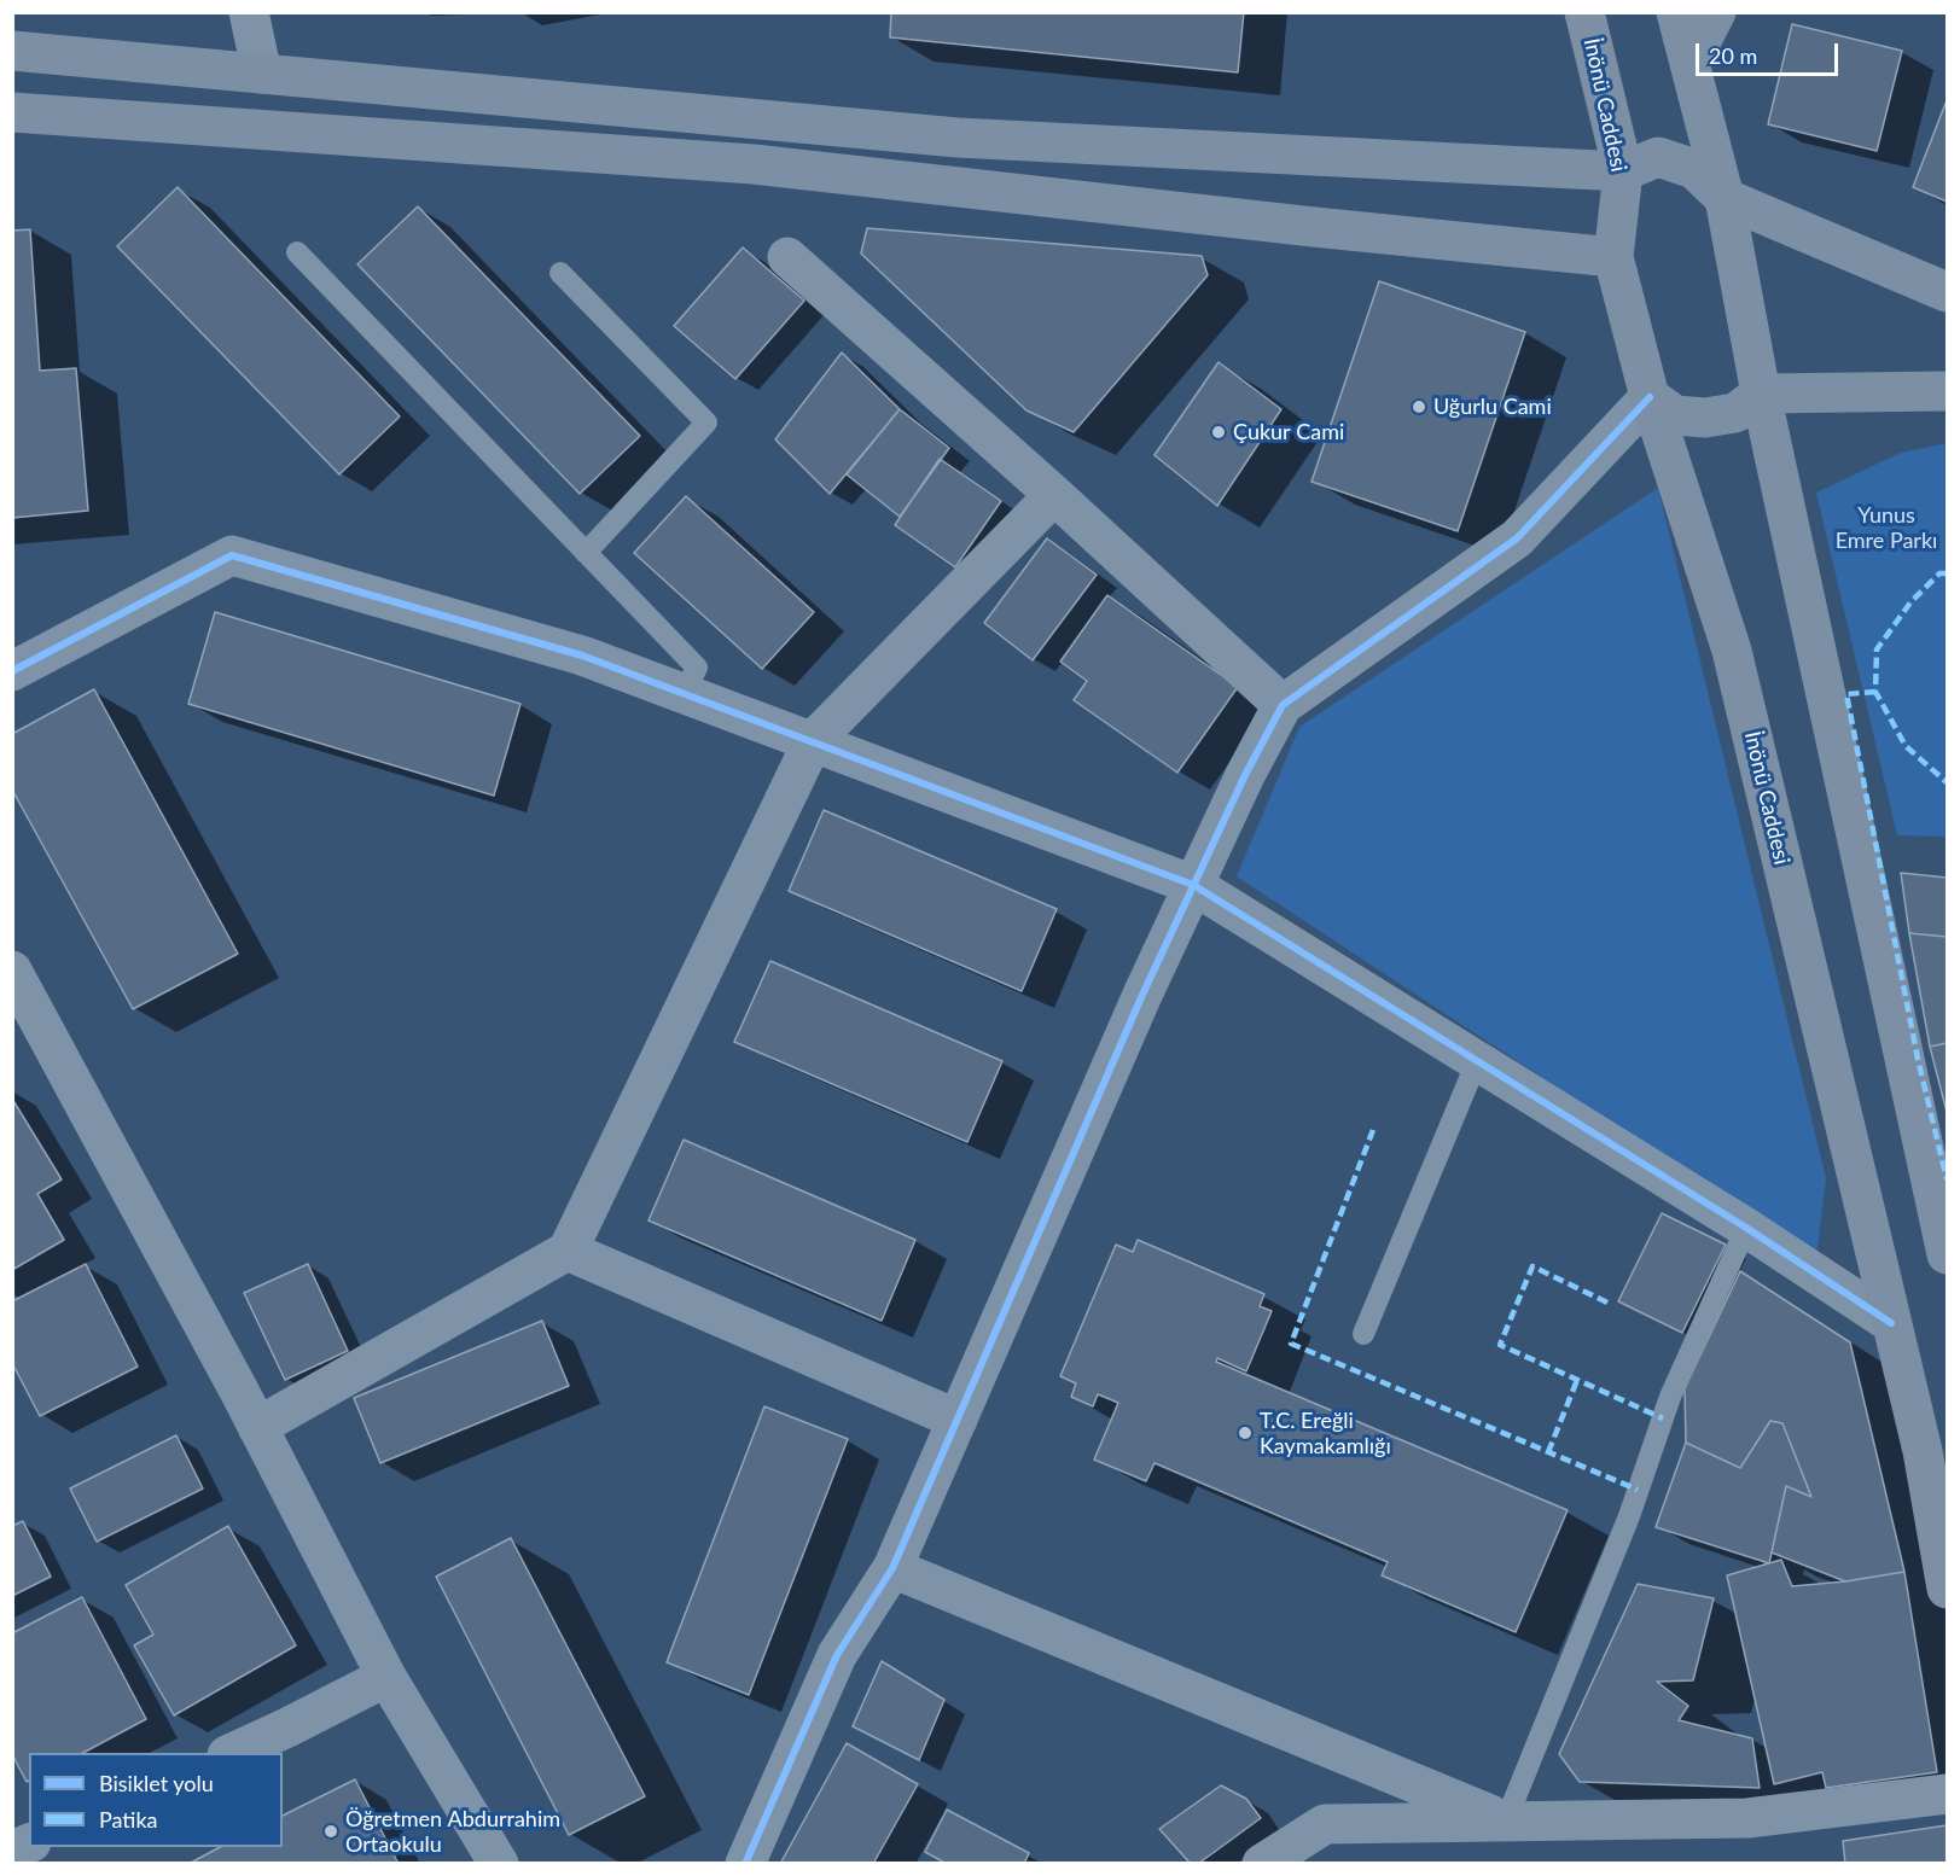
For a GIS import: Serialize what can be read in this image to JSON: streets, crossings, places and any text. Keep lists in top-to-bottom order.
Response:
{
  "streets": {
    "main road": ["İnönü Caddesi"]
  },
  "parks": ["Yunus Emre Parkı"],
  "places": [
    "Uğurlu Cami",
    "Çukur Cami",
    "T.C. Ereğli Kaymakamlığı",
    "Öğretmen Abdurrahim Ortaokulu"
  ],
  "legend": ["Bisiklet yolu", "Patika"],
  "scale_bar": "20 m"
}
